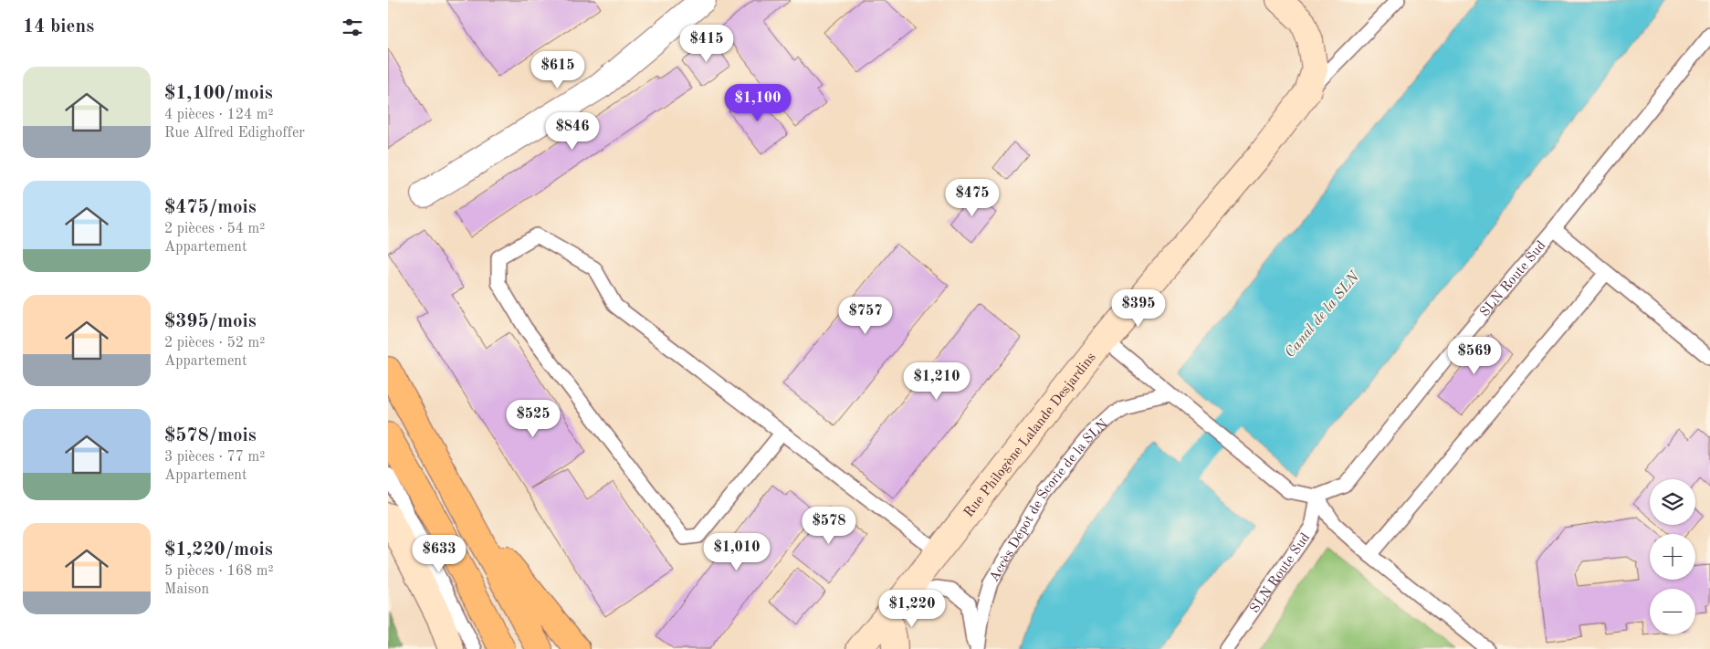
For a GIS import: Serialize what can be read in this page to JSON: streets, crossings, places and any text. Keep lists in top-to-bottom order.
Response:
{
  "streets": {
    "street": ["Rue Philogène Lalande Desjardins"],
    "lane": ["SLN Route Sud", "Accès Dépot de Scorie de la SLN"]
  },
  "crossings": [
    ["Rue Philogène Lalande Desjardins", "Accès Dépot de Scorie de la SLN"]
  ],
  "water": ["Canal de la SLN"],
  "page": {
    "heading": "14 biens",
    "price": [
      "$415",
      "$615",
      "$1,100",
      "$846",
      "$475",
      "$395",
      "$757",
      "$569",
      "$1,210",
      "$525",
      "$578",
      "$1,010",
      "$633",
      "$1,220"
    ],
    "list": [
      {
        "name": "$1,100/mois",
        "note": "4 pièces · 124 m² · Rue Alfred Edighoffer"
      },
      {
        "name": "$475/mois",
        "note": "2 pièces · 54 m² · Appartement"
      },
      {
        "name": "$395/mois",
        "note": "2 pièces · 52 m² · Appartement"
      },
      {
        "name": "$578/mois",
        "note": "3 pièces · 77 m² · Appartement"
      },
      {
        "name": "$1,220/mois",
        "note": "5 pièces · 168 m² · Maison"
      }
    ],
    "map_buttons": ["+", "−"]
  }
}
